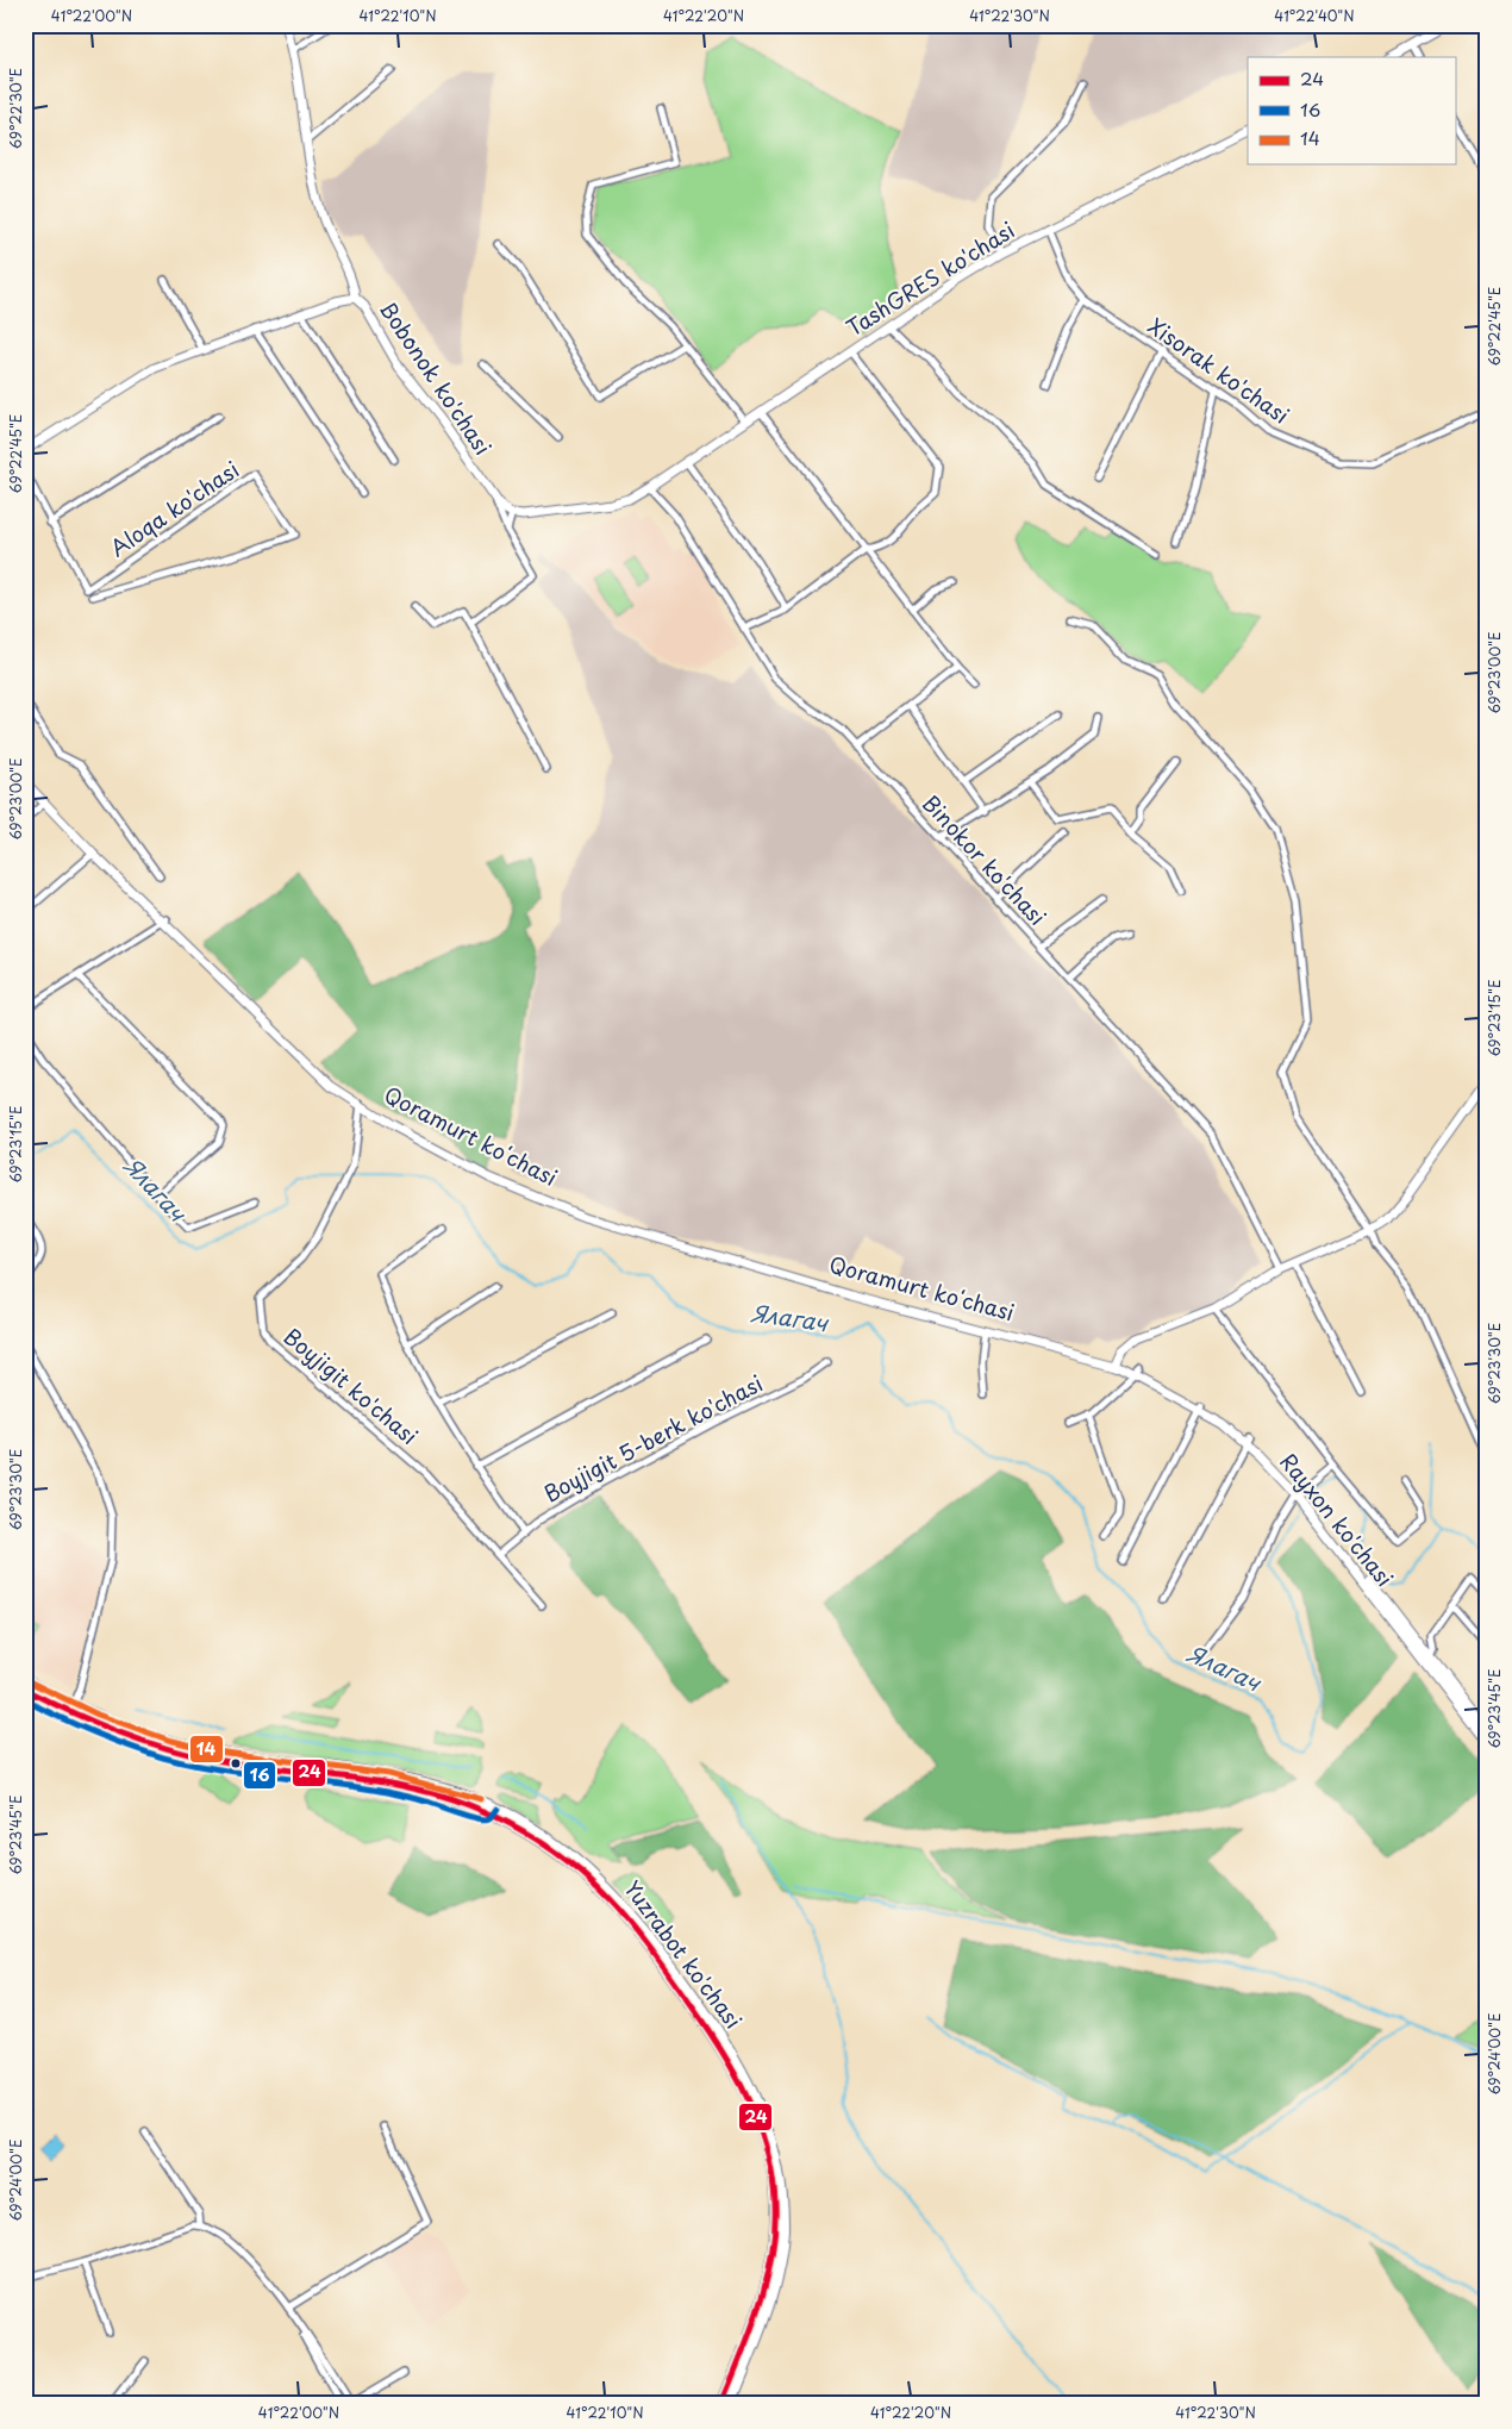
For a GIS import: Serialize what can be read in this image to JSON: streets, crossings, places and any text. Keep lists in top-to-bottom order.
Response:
{
  "streets": {
    "main road": [
      "TashGRES ko'chasi",
      "Bobonok ko'chasi",
      "Qoramurt koʻchasi",
      "Rayxon ko'chasi",
      "Yuzrabot ko'chasi"
    ],
    "street": [
      "Xisorak ko'chasi",
      "Aloqa ko'chasi",
      "Binokor ko'chasi",
      "Boyjigit ko'chasi",
      "Boyjigit 5-berk ko'chasi"
    ]
  },
  "crossings": [
    ["TashGRES ko'chasi", "Xisorak ko'chasi"],
    ["TashGRES ko'chasi", "Binokor ko'chasi"],
    ["Qoramurt koʻchasi", "Boyjigit ko'chasi"],
    ["Qoramurt koʻchasi", "Rayxon ko'chasi"],
    ["Boyjigit ko'chasi", "Boyjigit 5-berk ko'chasi"]
  ],
  "water": ["Ялагач"],
  "lines": ["transit line 14", "transit line 24", "transit line 16"],
  "legend": ["24", "16", "14"],
  "coordinates": [
    "41°22'00\"N",
    "41°22'10\"N",
    "41°22'20\"N",
    "41°22'30\"N",
    "41°22'40\"N",
    "69°22'30\"E",
    "69°22'45\"E",
    "69°23'00\"E",
    "69°23'15\"E",
    "69°23'30\"E",
    "69°23'45\"E",
    "69°24'00\"E"
  ]
}
